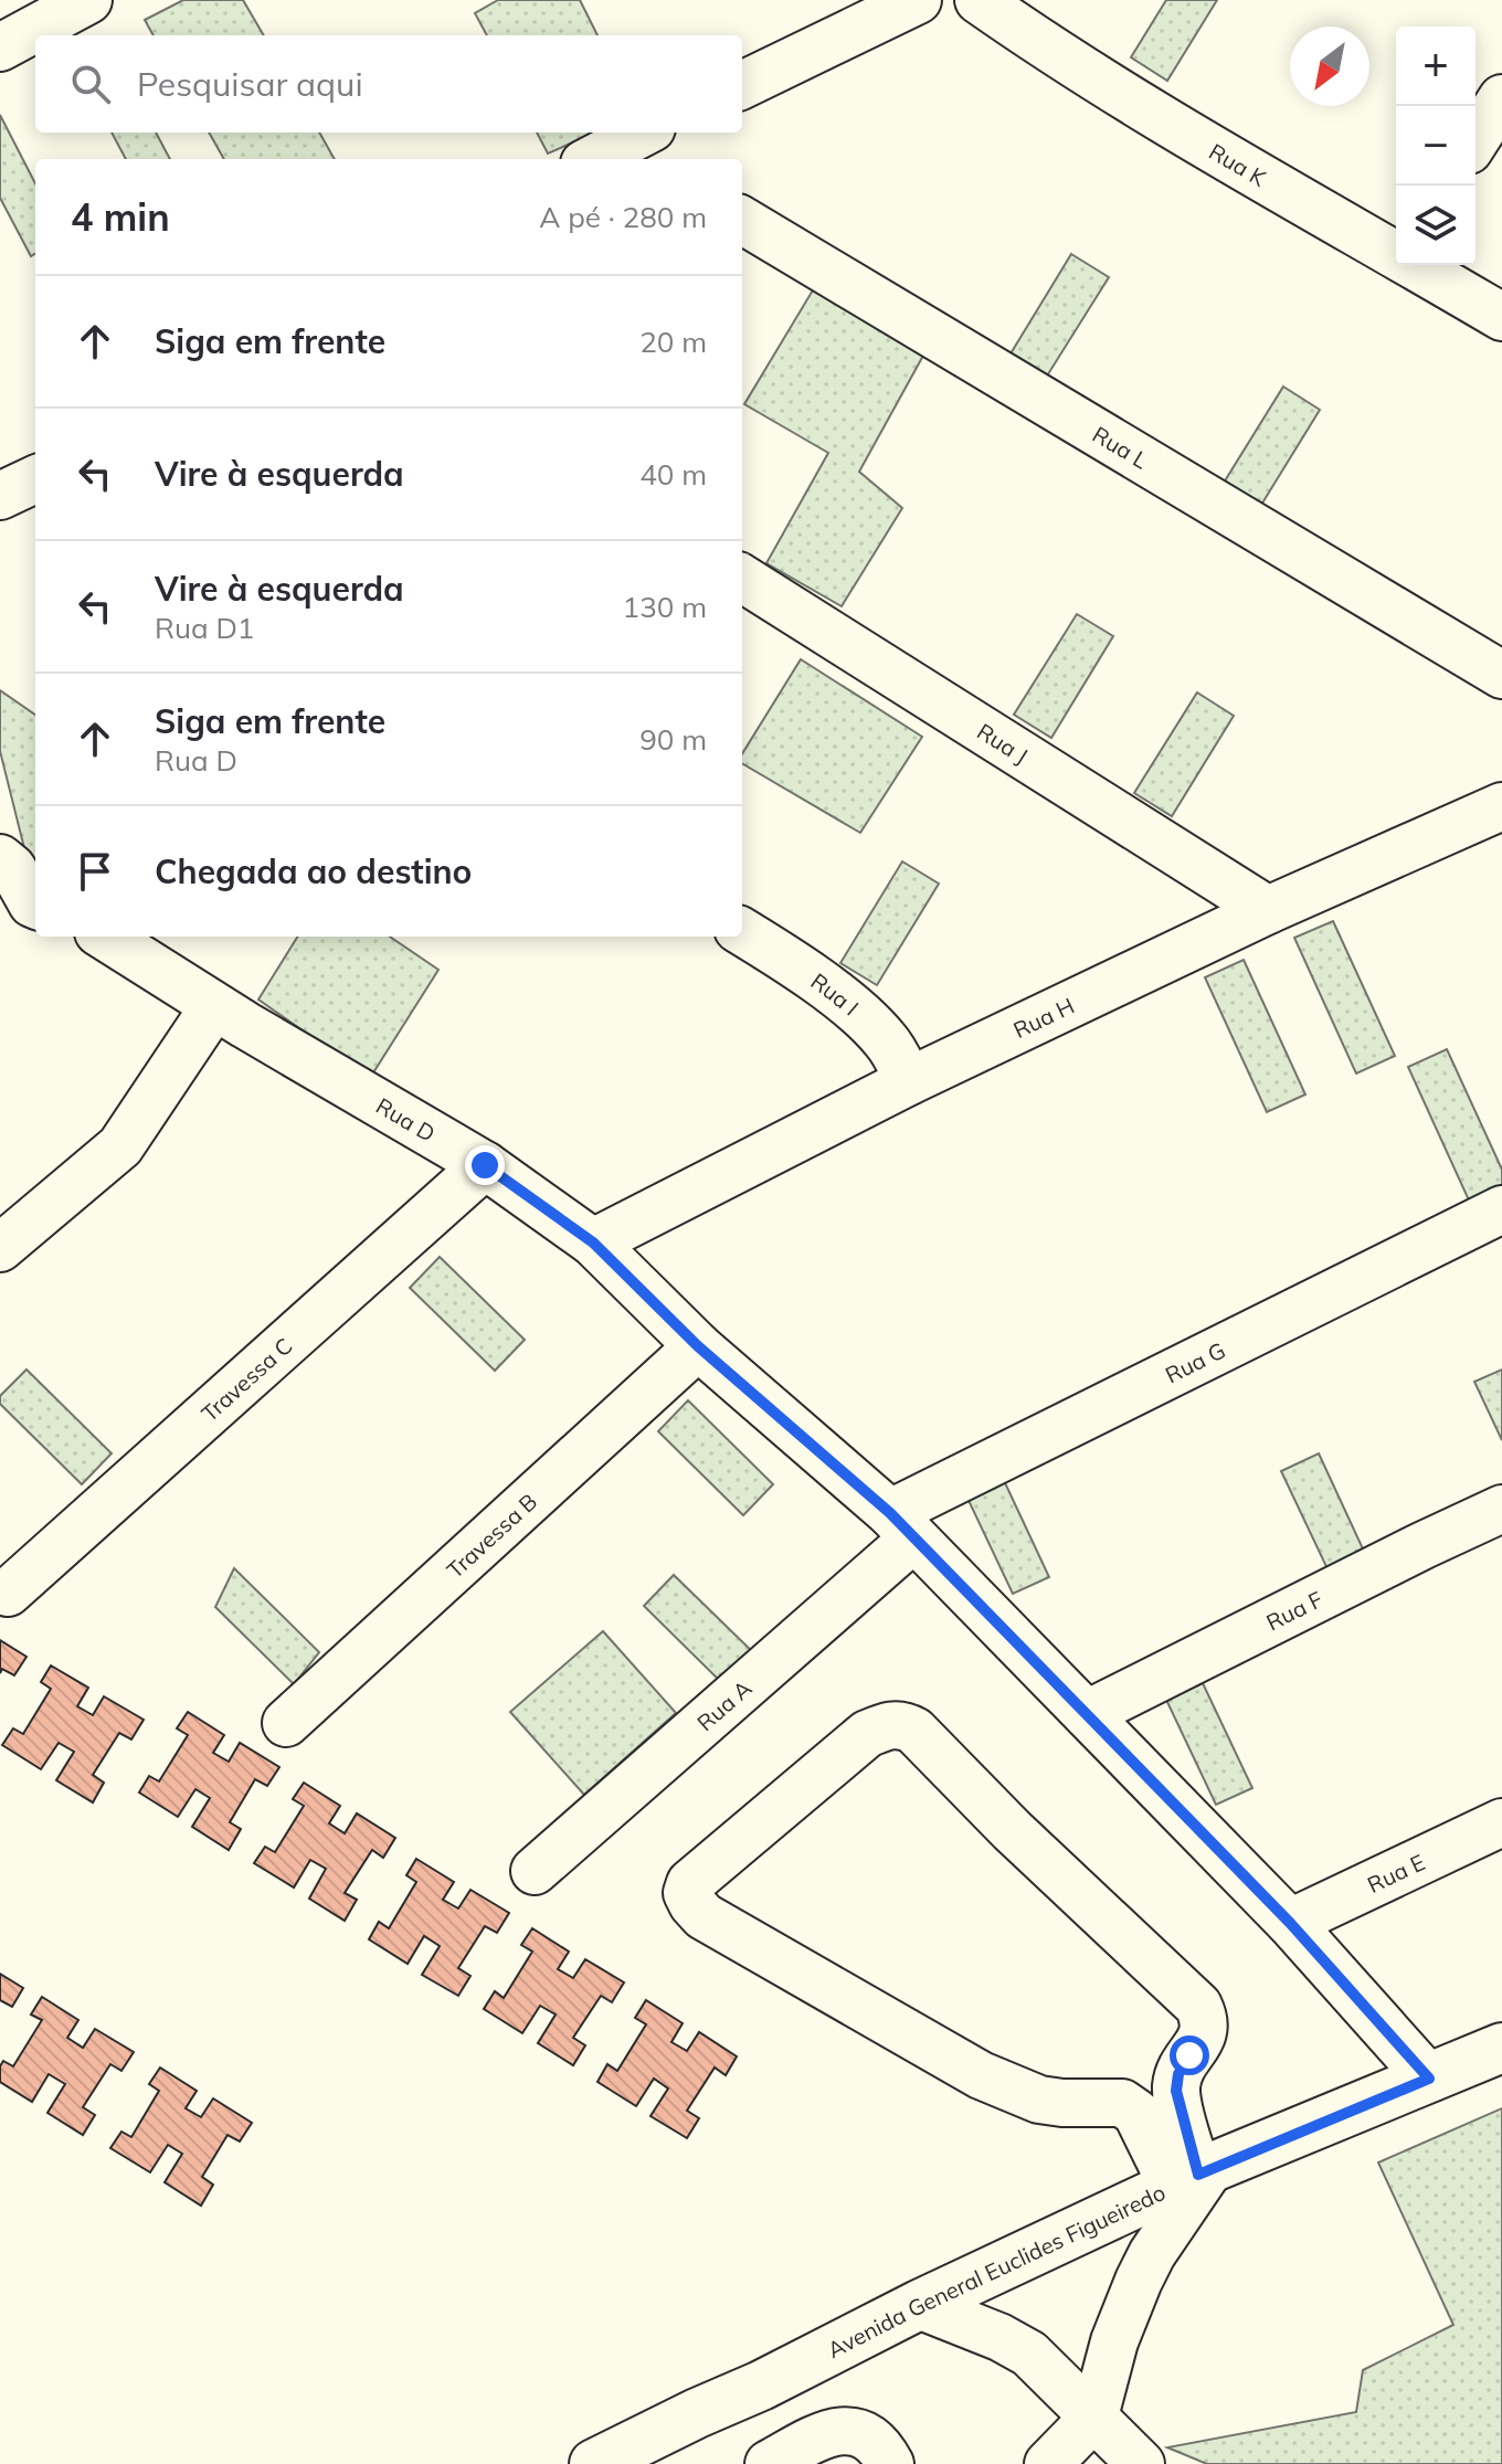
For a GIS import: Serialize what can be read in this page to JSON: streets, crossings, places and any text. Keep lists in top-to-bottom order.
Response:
{
  "streets": {
    "main road": ["Avenida General Euclides Figueiredo"],
    "street": [
      "Rua K",
      "Rua L",
      "Rua J",
      "Rua I",
      "Rua H",
      "Rua D",
      "Rua G",
      "Travessa C",
      "Travessa B",
      "Rua F",
      "Rua A",
      "Rua E"
    ]
  },
  "crossings": [
    ["Rua J", "Rua H"],
    ["Rua I", "Rua H"],
    ["Rua H", "Rua D"],
    ["Rua D", "Rua G"],
    ["Rua D", "Travessa C"],
    ["Rua D", "Travessa B"],
    ["Rua D", "Rua F"],
    ["Rua D", "Rua A"],
    ["Rua D", "Rua E"],
    ["Rua D", "Avenida General Euclides Figueiredo"],
    ["Rua G", "Rua A"]
  ],
  "north": "bottom left",
  "page": {
    "map_buttons": ["+", "−"],
    "search": "Pesquisar aqui",
    "heading": ["4 min", "A pé · 280 m"],
    "list": [
      ["Siga em frente", "20 m"],
      ["Vire à esquerda", "40 m"],
      ["Vire à esquerda", "Rua D1", "130 m"],
      ["Siga em frente", "Rua D", "90 m"],
      "Chegada ao destino"
    ]
  }
}
